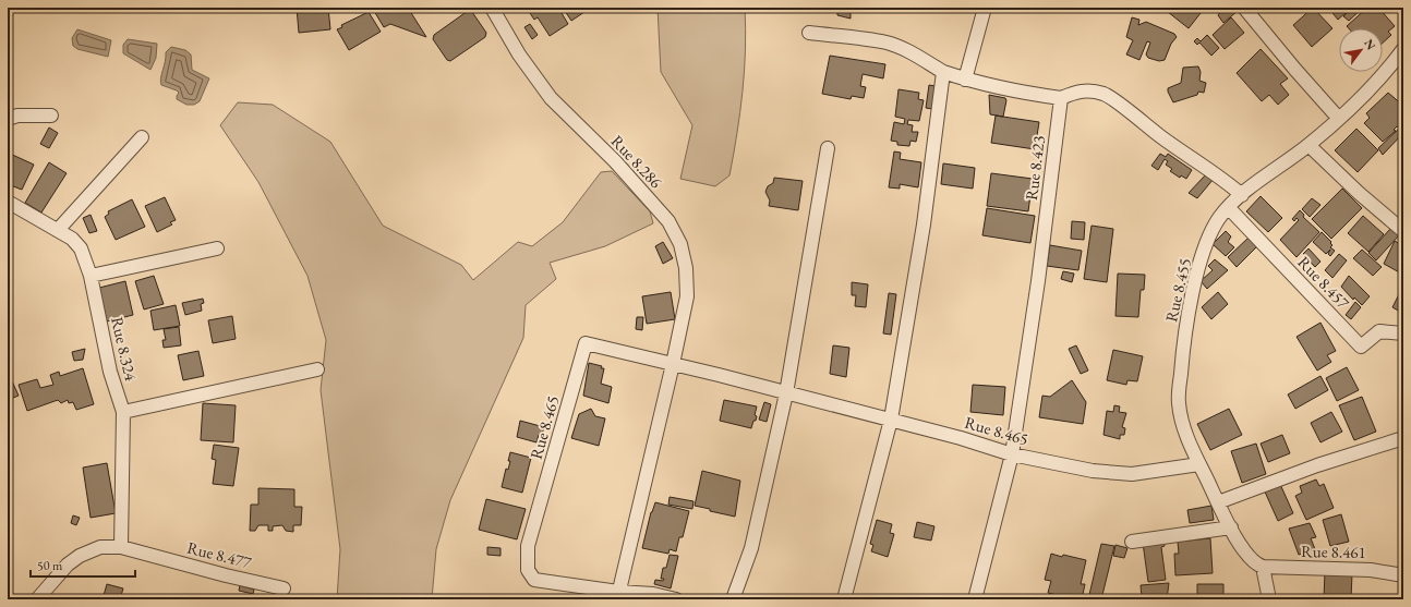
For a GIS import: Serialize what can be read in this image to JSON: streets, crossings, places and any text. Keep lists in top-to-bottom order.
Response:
{
  "streets": {
    "street": [
      "Rue 8.286",
      "Rue 8.423",
      "Rue 8.457",
      "Rue 8.455",
      "Rue 8.324",
      "Rue 8.465",
      "Rue 8.461",
      "Rue 8.477"
    ]
  },
  "crossings": [
    ["Rue 8.286", "Rue 8.465"],
    ["Rue 8.423", "Rue 8.465"],
    ["Rue 8.457", "Rue 8.455"],
    ["Rue 8.455", "Rue 8.465"],
    ["Rue 8.455", "Rue 8.461"],
    ["Rue 8.324", "Rue 8.477"]
  ],
  "scale_bar": "50 m",
  "north": "top right"
}
